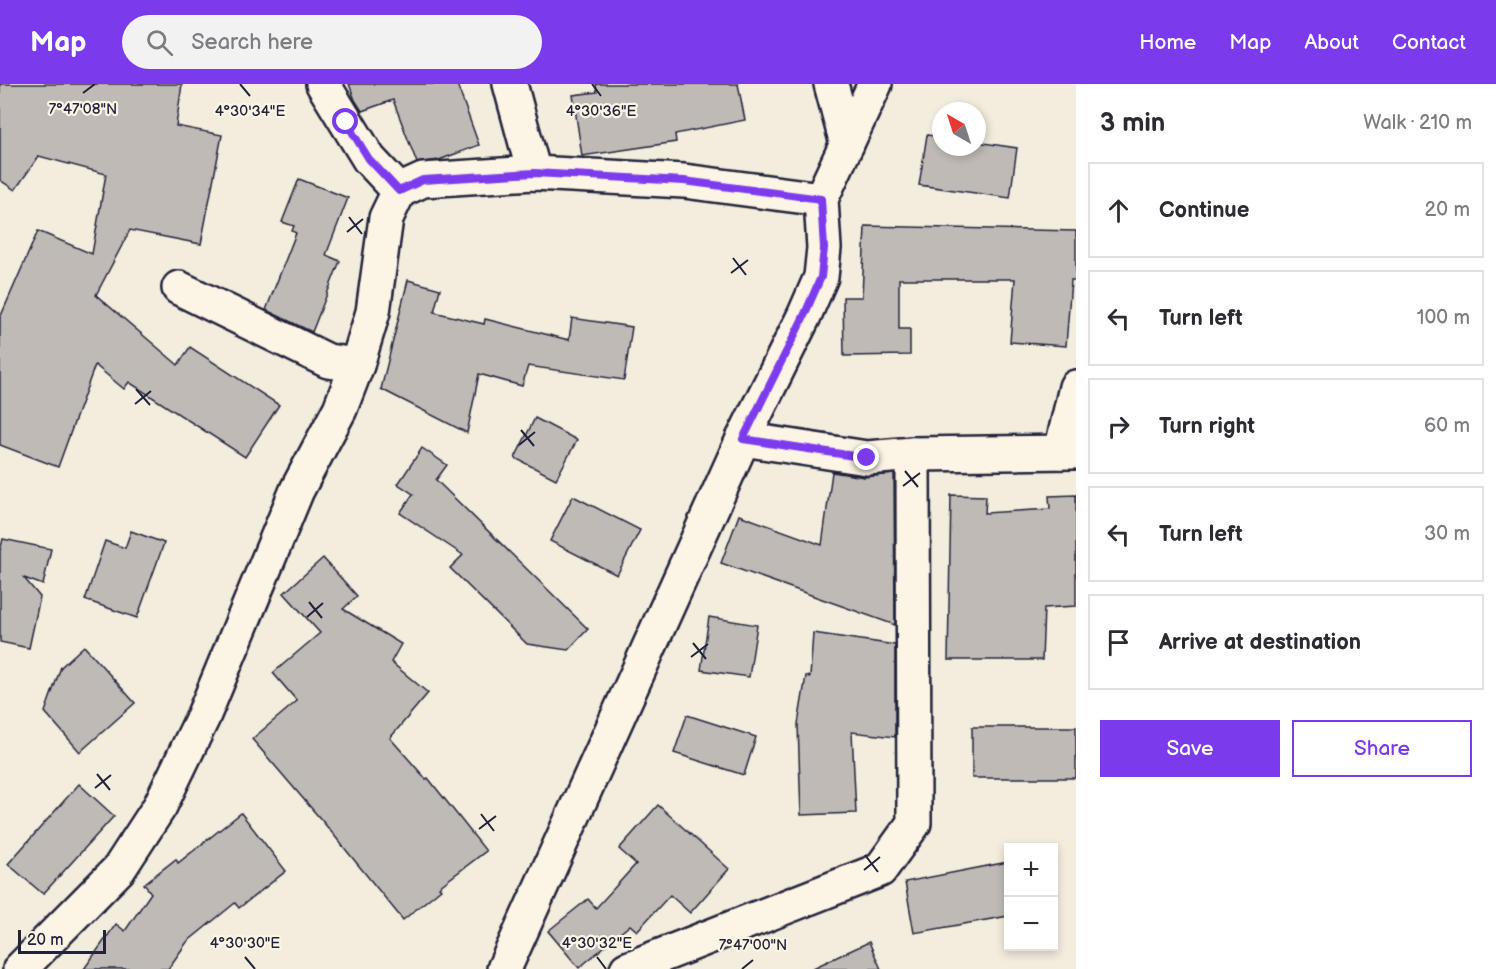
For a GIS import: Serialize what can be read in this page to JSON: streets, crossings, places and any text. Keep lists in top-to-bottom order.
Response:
{
  "scale_bar": "20 m",
  "north": "top left",
  "page": {
    "header": "Map",
    "search": "Search here",
    "nav": [
      "Home",
      "Map",
      "About",
      "Contact"
    ],
    "heading": ["3 min", "Walk · 210 m"],
    "list": [
      ["Continue", "20 m"],
      ["Turn left", "100 m"],
      ["Turn right", "60 m"],
      ["Turn left", "30 m"],
      "Arrive at destination"
    ],
    "buttons": ["Save", "Share"],
    "map_buttons": ["+", "−"],
    "scale": "20 m"
  },
  "coordinates": [
    "7°47'08\"N",
    "4°30'34\"E",
    "4°30'36\"E",
    "4°30'30\"E",
    "4°30'32\"E",
    "7°47'00\"N"
  ]
}
